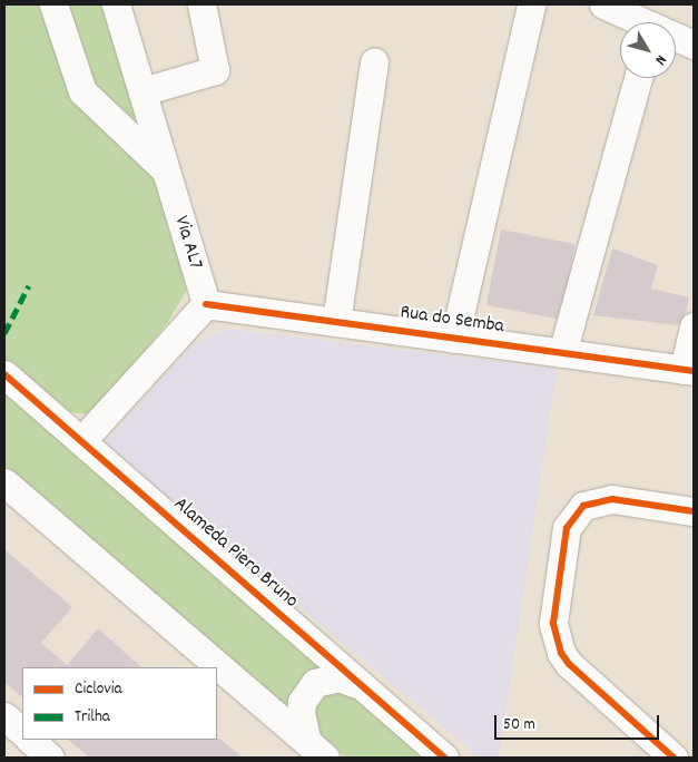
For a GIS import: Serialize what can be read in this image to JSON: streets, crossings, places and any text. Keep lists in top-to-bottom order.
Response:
{
  "streets": {
    "street": ["Via AL7", "Rua do Semba", "Alameda Piero Bruno"]
  },
  "crossings": [
    ["Via AL7", "Rua do Semba"]
  ],
  "legend": ["Ciclovia", "Trilha"],
  "scale_bar": "50 m",
  "north": "bottom right"
}
